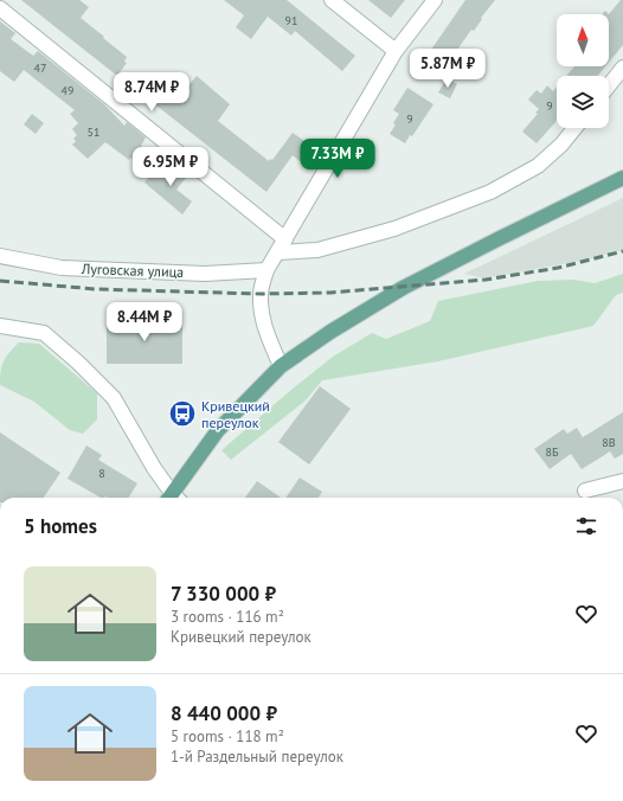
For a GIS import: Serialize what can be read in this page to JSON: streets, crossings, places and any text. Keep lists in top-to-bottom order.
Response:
{
  "streets": {
    "street": ["Луговская улица"]
  },
  "places": {
    "bus stop": ["Кривецкий переулок"]
  },
  "house_numbers": [
    "91",
    "47",
    "49",
    "9",
    "9",
    "51",
    "8В",
    "8Б",
    "8"
  ],
  "north": "top",
  "page": {
    "price": [
      "5.87M ₽",
      "8.74M ₽",
      "7.33M ₽",
      "6.95M ₽",
      "8.44M ₽"
    ],
    "heading": "5 homes",
    "list": [
      {
        "name": "7 330 000 ₽",
        "note": "3 rooms · 116 m² · Кривецкий переулок"
      },
      {
        "name": "8 440 000 ₽",
        "note": "5 rooms · 118 m² · 1-й Раздельный переулок"
      }
    ]
  }
}
